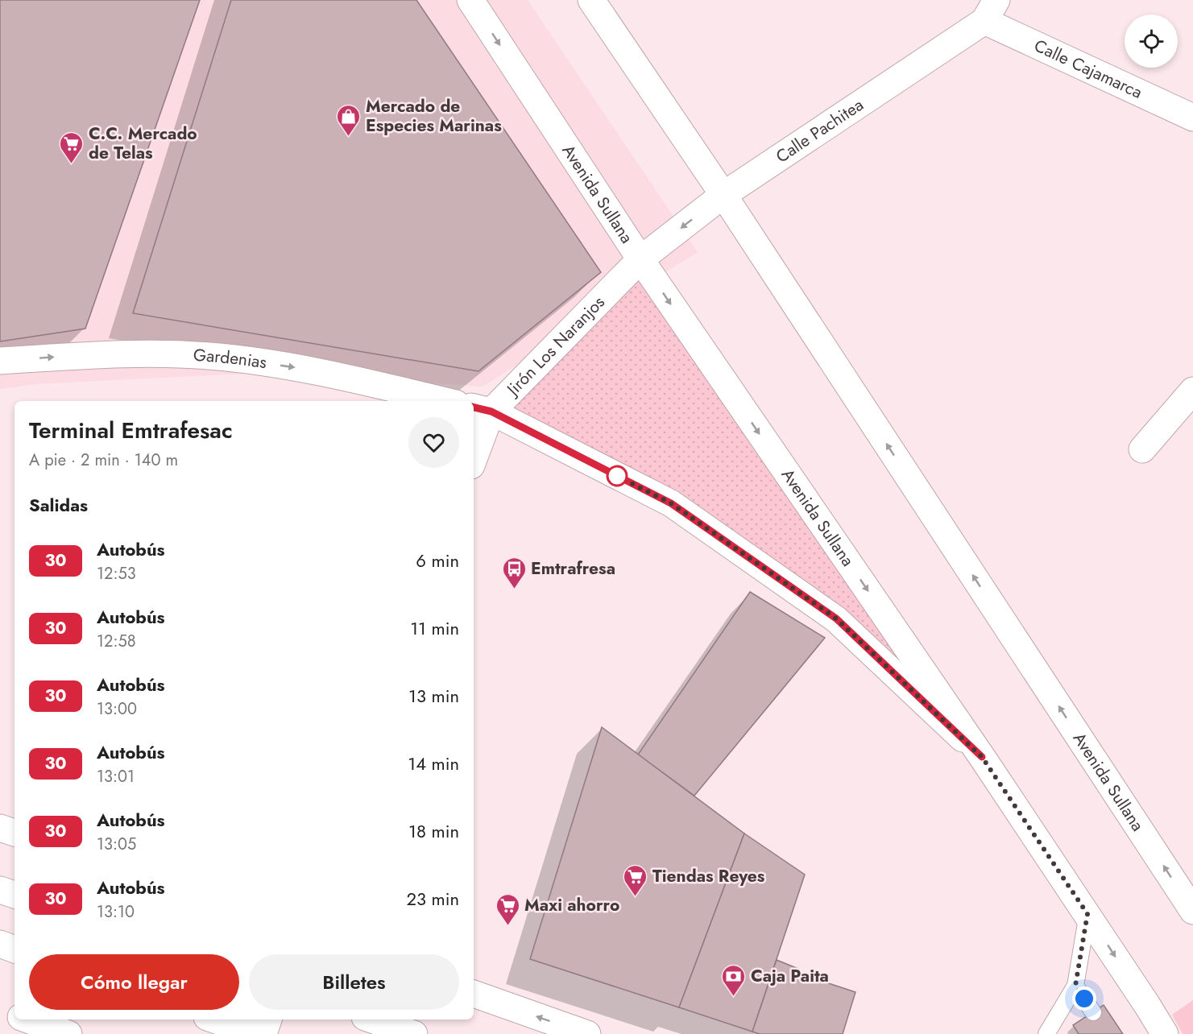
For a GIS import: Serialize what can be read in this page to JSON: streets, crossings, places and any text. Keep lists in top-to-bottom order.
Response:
{
  "streets": {
    "main road": [
      "Calle Cajamarca",
      "Calle Pachitea",
      "Avenida Sullana",
      "Jirón Los Naranjos",
      "Gardenias"
    ]
  },
  "crossings": [
    ["Calle Cajamarca", "Calle Pachitea"],
    ["Calle Pachitea", "Avenida Sullana"],
    ["Calle Pachitea", "Jirón Los Naranjos"],
    ["Avenida Sullana", "Jirón Los Naranjos"]
  ],
  "one_way": ["Gardenias"],
  "places": {
    "shop": ["Mercado de Especies Marinas"],
    "supermarket": ["C.C. Mercado de Telas", "Tiendas Reyes", "Maxi ahorro"],
    "bus stop": ["Emtrafresa"],
    "bank": ["Caja Paita"]
  },
  "lines": ["bus line 30"],
  "page": {
    "heading": [
      ["Terminal Emtrafesac", "A pie · 2 min · 140 m"],
      "Salidas"
    ],
    "list": [
      {
        "mark": "30",
        "name": "Autobús",
        "note": "12:53",
        "value": "6 min"
      },
      {
        "mark": "30",
        "name": "Autobús",
        "note": "12:58",
        "value": "11 min"
      },
      {
        "mark": "30",
        "name": "Autobús",
        "note": "13:00",
        "value": "13 min"
      },
      {
        "mark": "30",
        "name": "Autobús",
        "note": "13:01",
        "value": "14 min"
      },
      {
        "mark": "30",
        "name": "Autobús",
        "note": "13:05",
        "value": "18 min"
      },
      {
        "mark": "30",
        "name": "Autobús",
        "note": "13:10",
        "value": "23 min"
      }
    ],
    "buttons": ["Cómo llegar", "Billetes"]
  }
}
